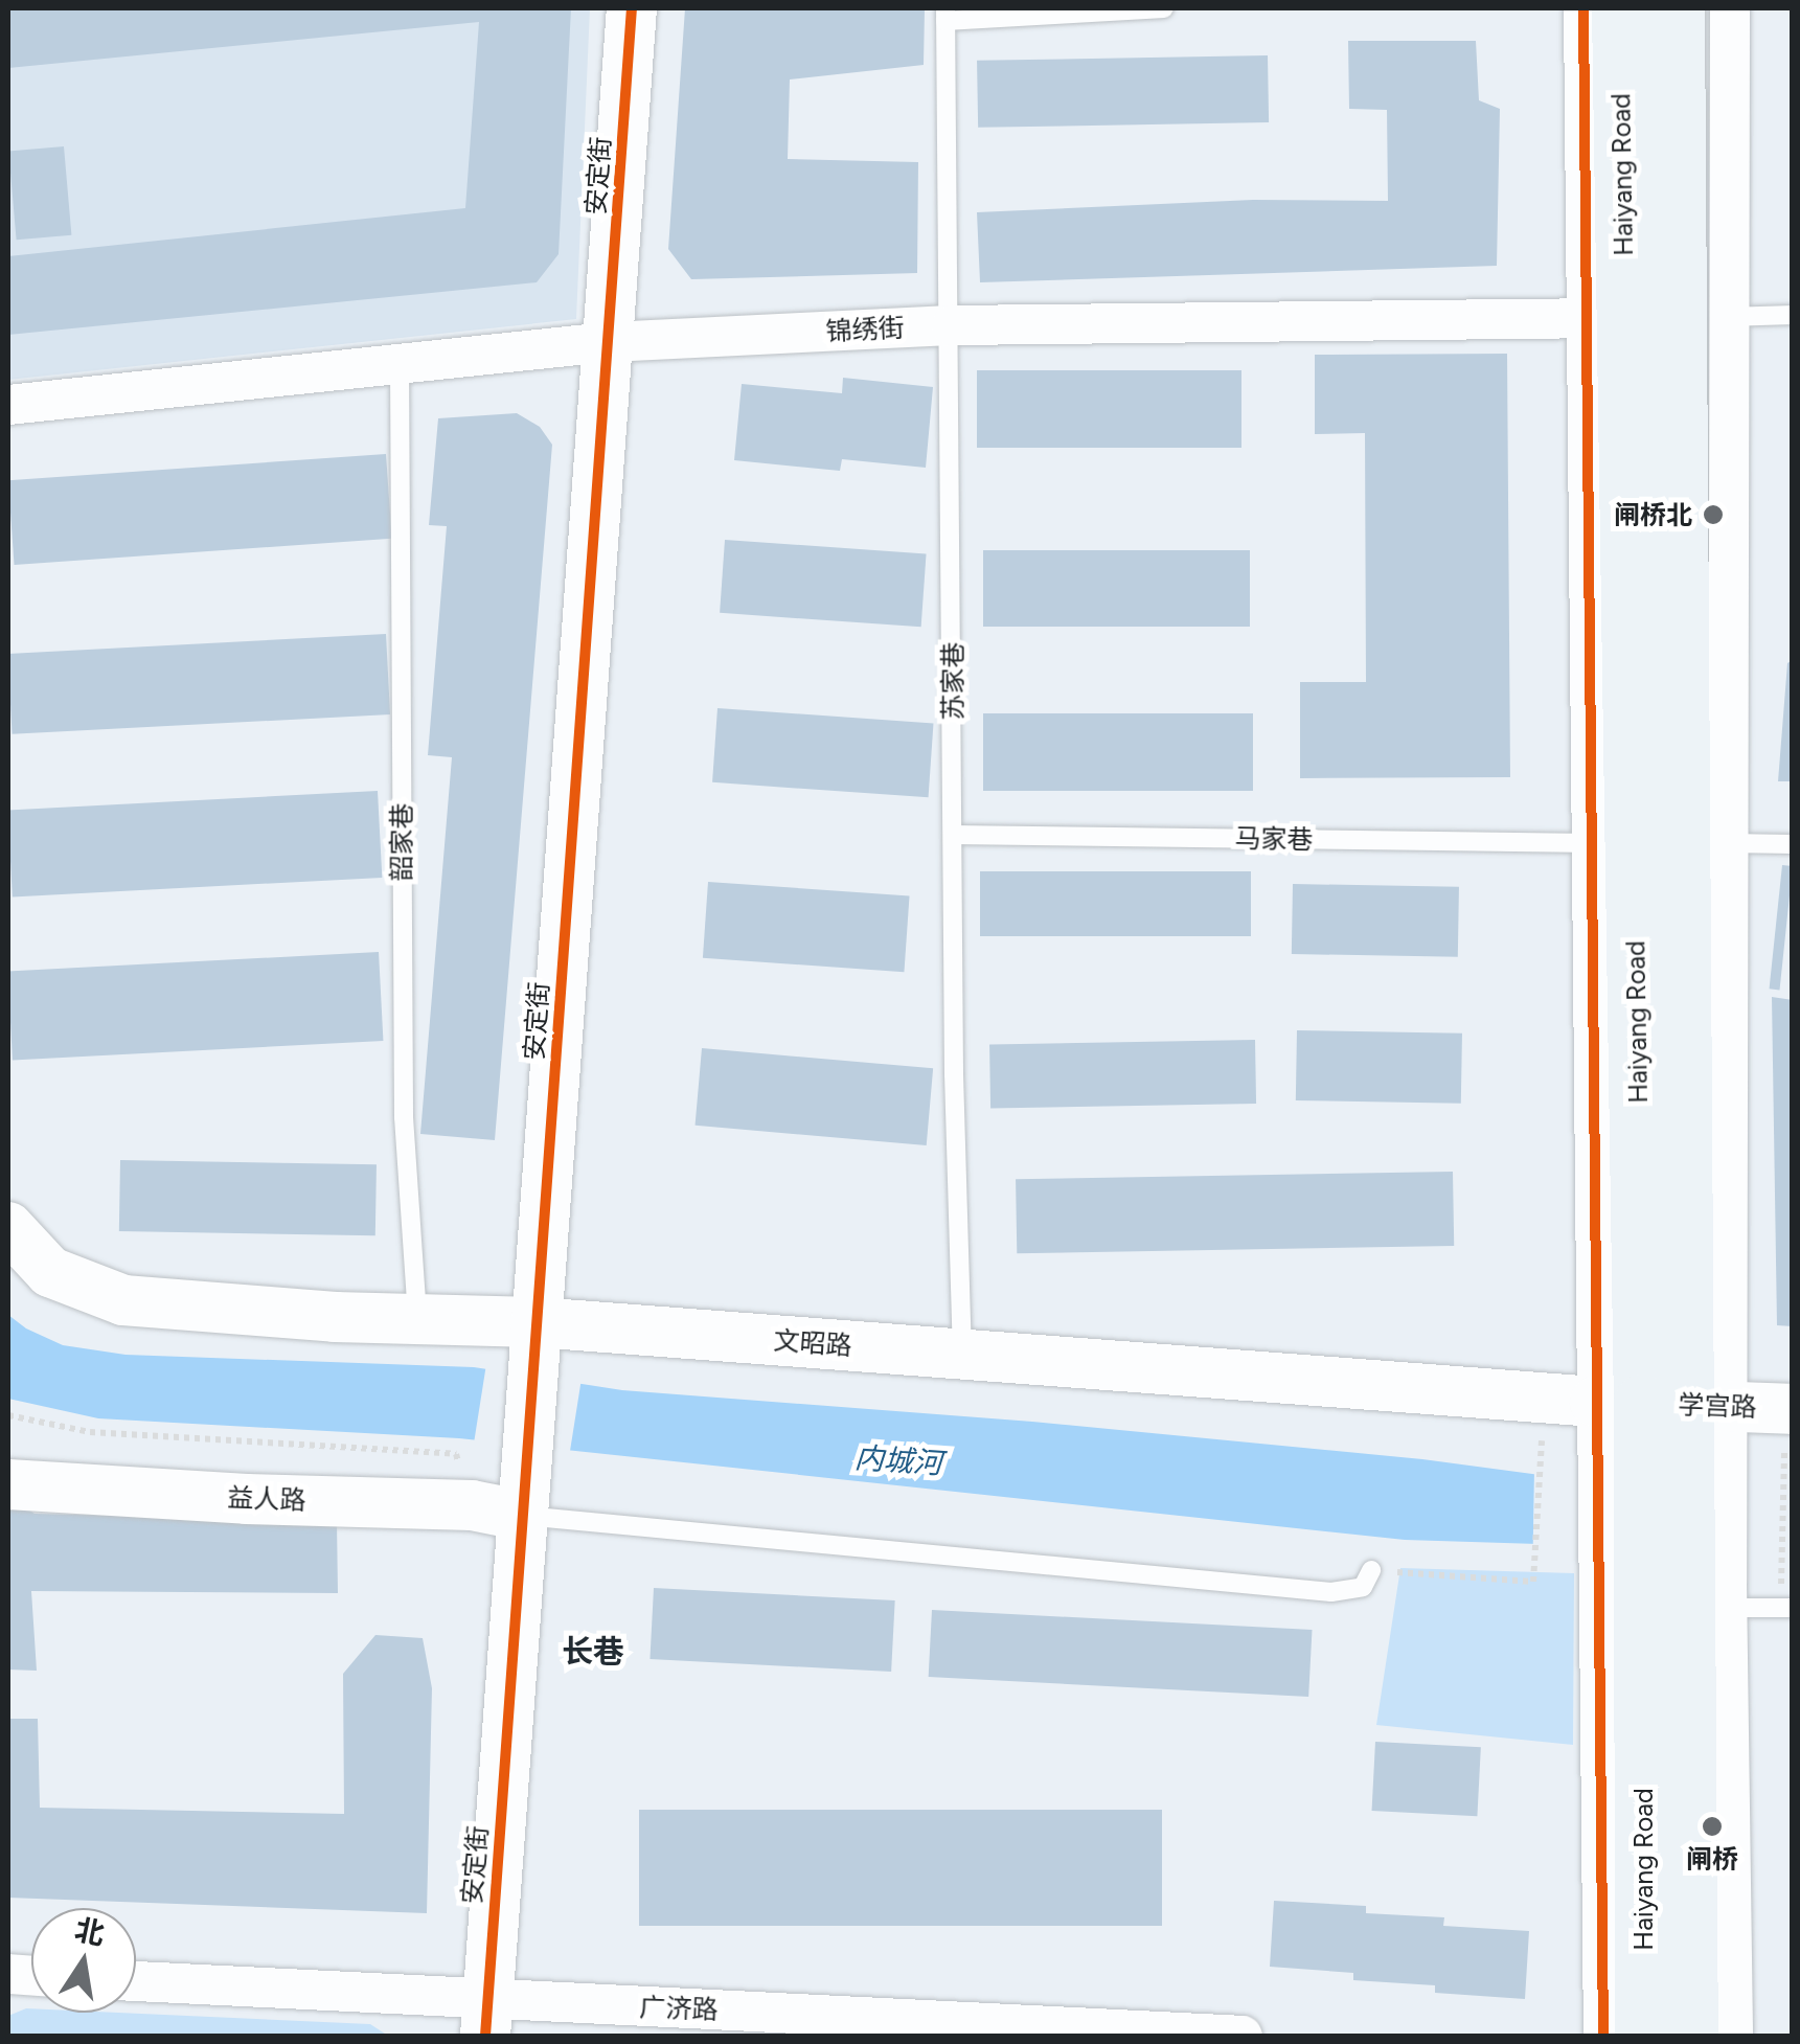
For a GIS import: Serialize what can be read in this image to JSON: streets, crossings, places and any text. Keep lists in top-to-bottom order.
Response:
{
  "streets": {
    "main road": ["Haiyang Road"],
    "street": [
      "安定街",
      "锦绣街",
      "文昭路",
      "学宫路",
      "益人路",
      "广济路"
    ],
    "lane": ["苏家巷", "马家巷", "韶家巷"]
  },
  "crossings": [
    ["Haiyang Road", "锦绣街"],
    ["Haiyang Road", "文昭路"],
    ["Haiyang Road", "学宫路"],
    ["安定街", "锦绣街"],
    ["安定街", "文昭路"],
    ["安定街", "益人路"],
    ["安定街", "广济路"],
    ["锦绣街", "苏家巷"],
    ["锦绣街", "韶家巷"],
    ["苏家巷", "马家巷"],
    ["苏家巷", "文昭路"],
    ["韶家巷", "文昭路"],
    ["文昭路", "学宫路"]
  ],
  "districts": ["长巷"],
  "water": ["内城河"],
  "places": ["闸桥北", "闸桥"],
  "north": "top"
}
